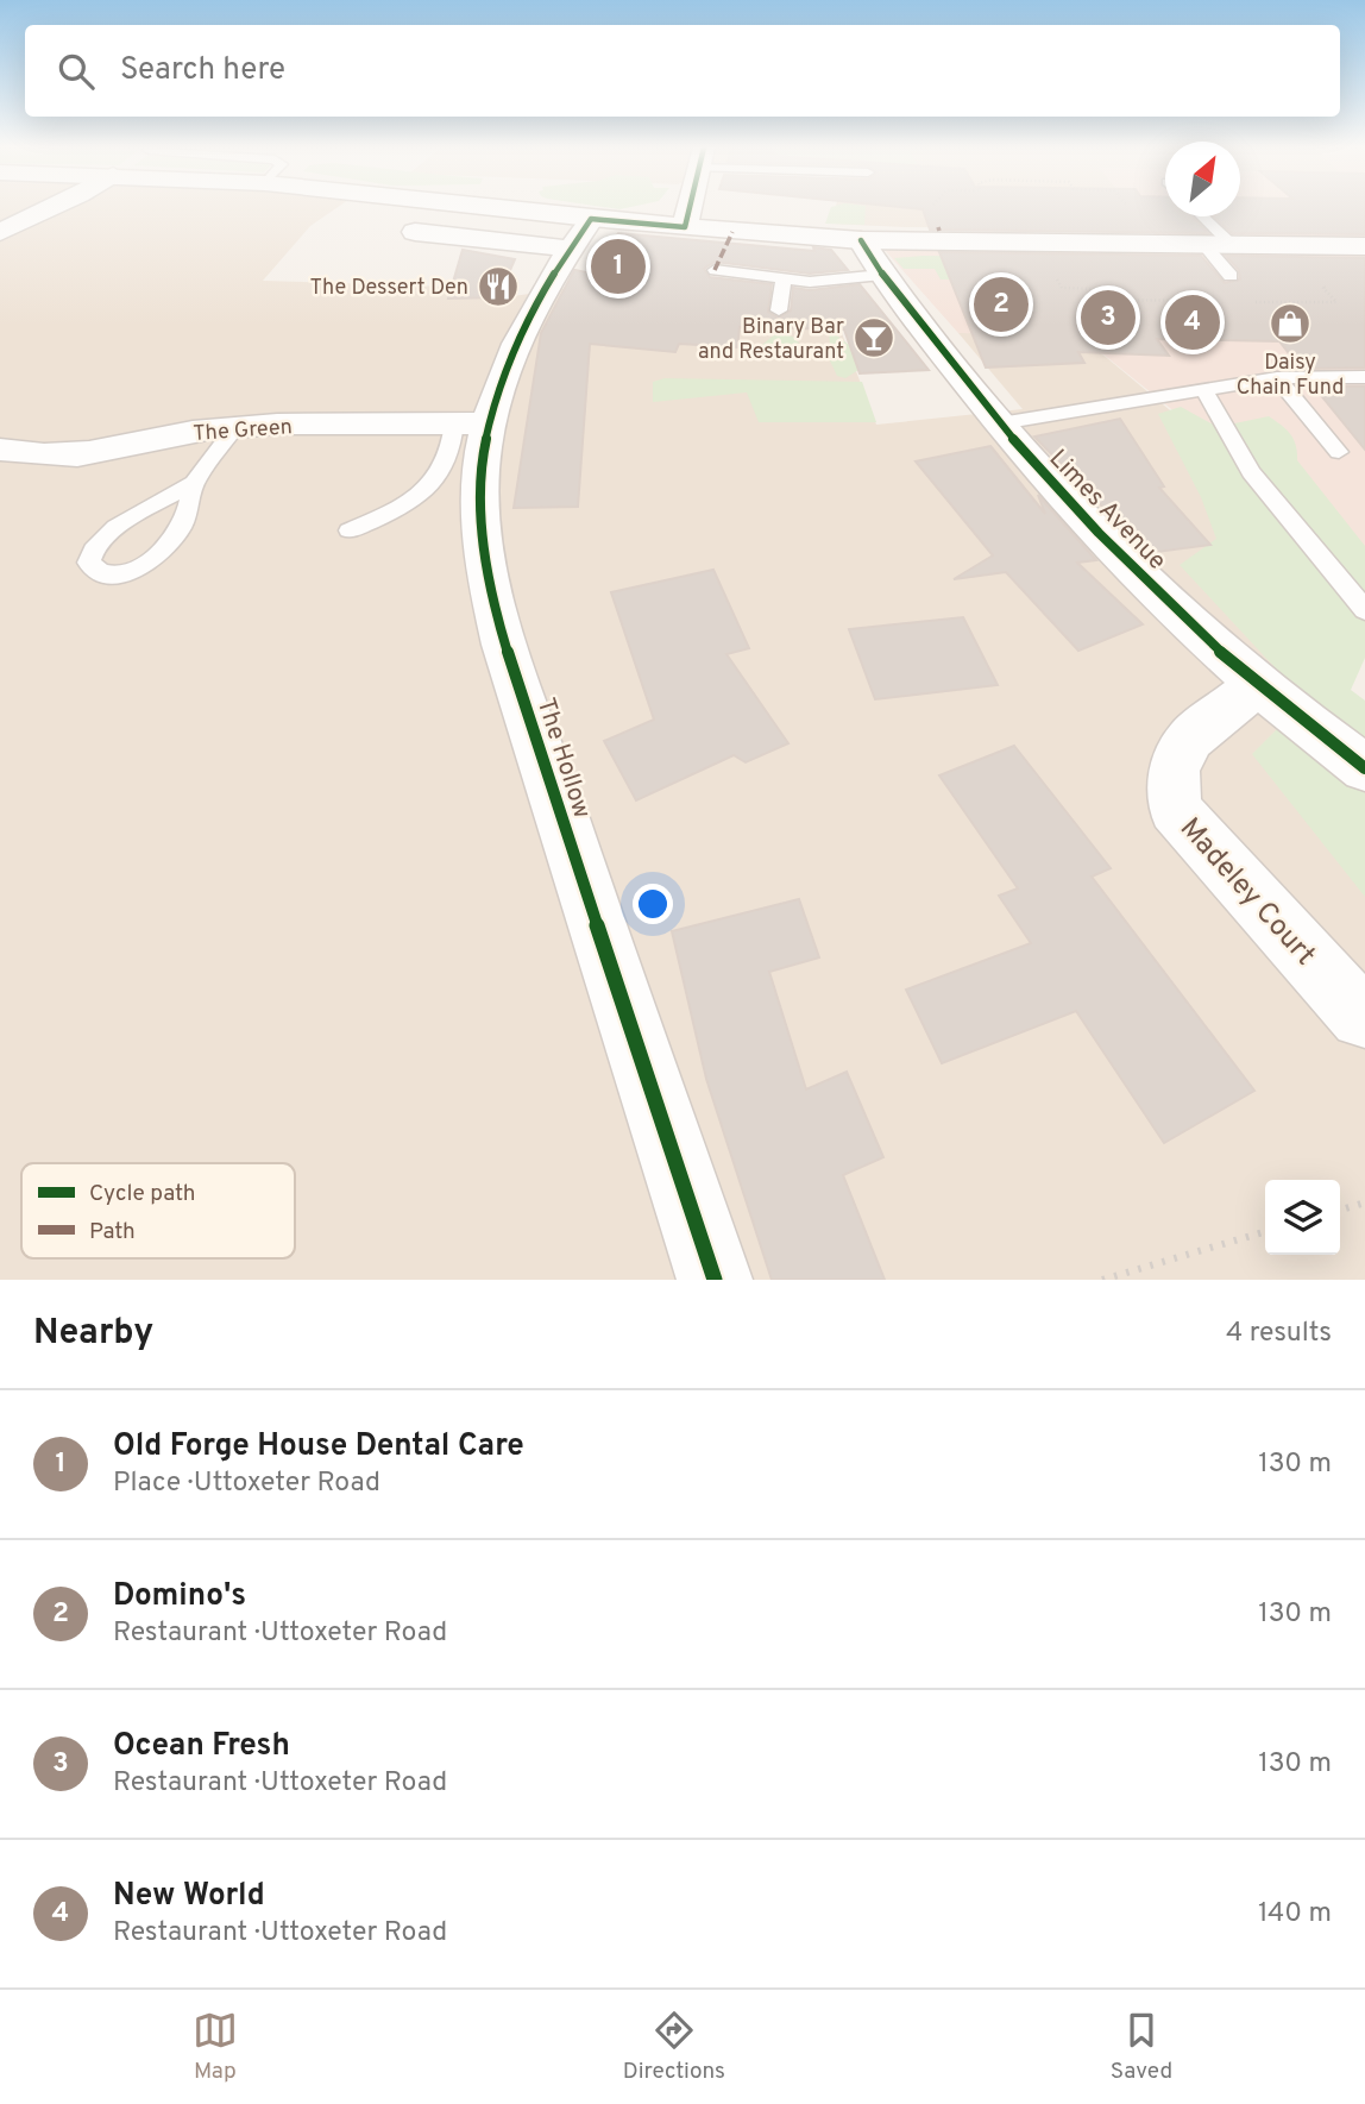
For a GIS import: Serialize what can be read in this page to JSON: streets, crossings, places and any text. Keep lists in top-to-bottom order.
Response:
{
  "streets": {
    "street": [
      "The Green",
      "Limes Avenue",
      "The Hollow",
      "Madeley Court"
    ]
  },
  "crossings": [
    ["The Green", "The Hollow"],
    ["Limes Avenue", "Madeley Court"]
  ],
  "places": {
    "restaurant": ["The Dessert Den"],
    "shop": ["Daisy Chain Fund"],
    "bar": ["Binary Bar and Restaurant"]
  },
  "legend": ["Cycle path", "Path"],
  "north": "top right",
  "page": {
    "search": "Search here",
    "pins": [
      "1",
      "2",
      "3",
      "4"
    ],
    "heading": ["Nearby", "4 results"],
    "list": [
      {
        "mark": "1",
        "name": "Old Forge House Dental Care",
        "note": "Place · Uttoxeter Road",
        "value": "130 m"
      },
      {
        "mark": "2",
        "name": "Domino's",
        "note": "Restaurant · Uttoxeter Road",
        "value": "130 m"
      },
      {
        "mark": "3",
        "name": "Ocean Fresh",
        "note": "Restaurant · Uttoxeter Road",
        "value": "130 m"
      },
      {
        "mark": "4",
        "name": "New World",
        "note": "Restaurant · Uttoxeter Road",
        "value": "140 m"
      }
    ],
    "nav": ["Map", "Directions", "Saved"]
  }
}
